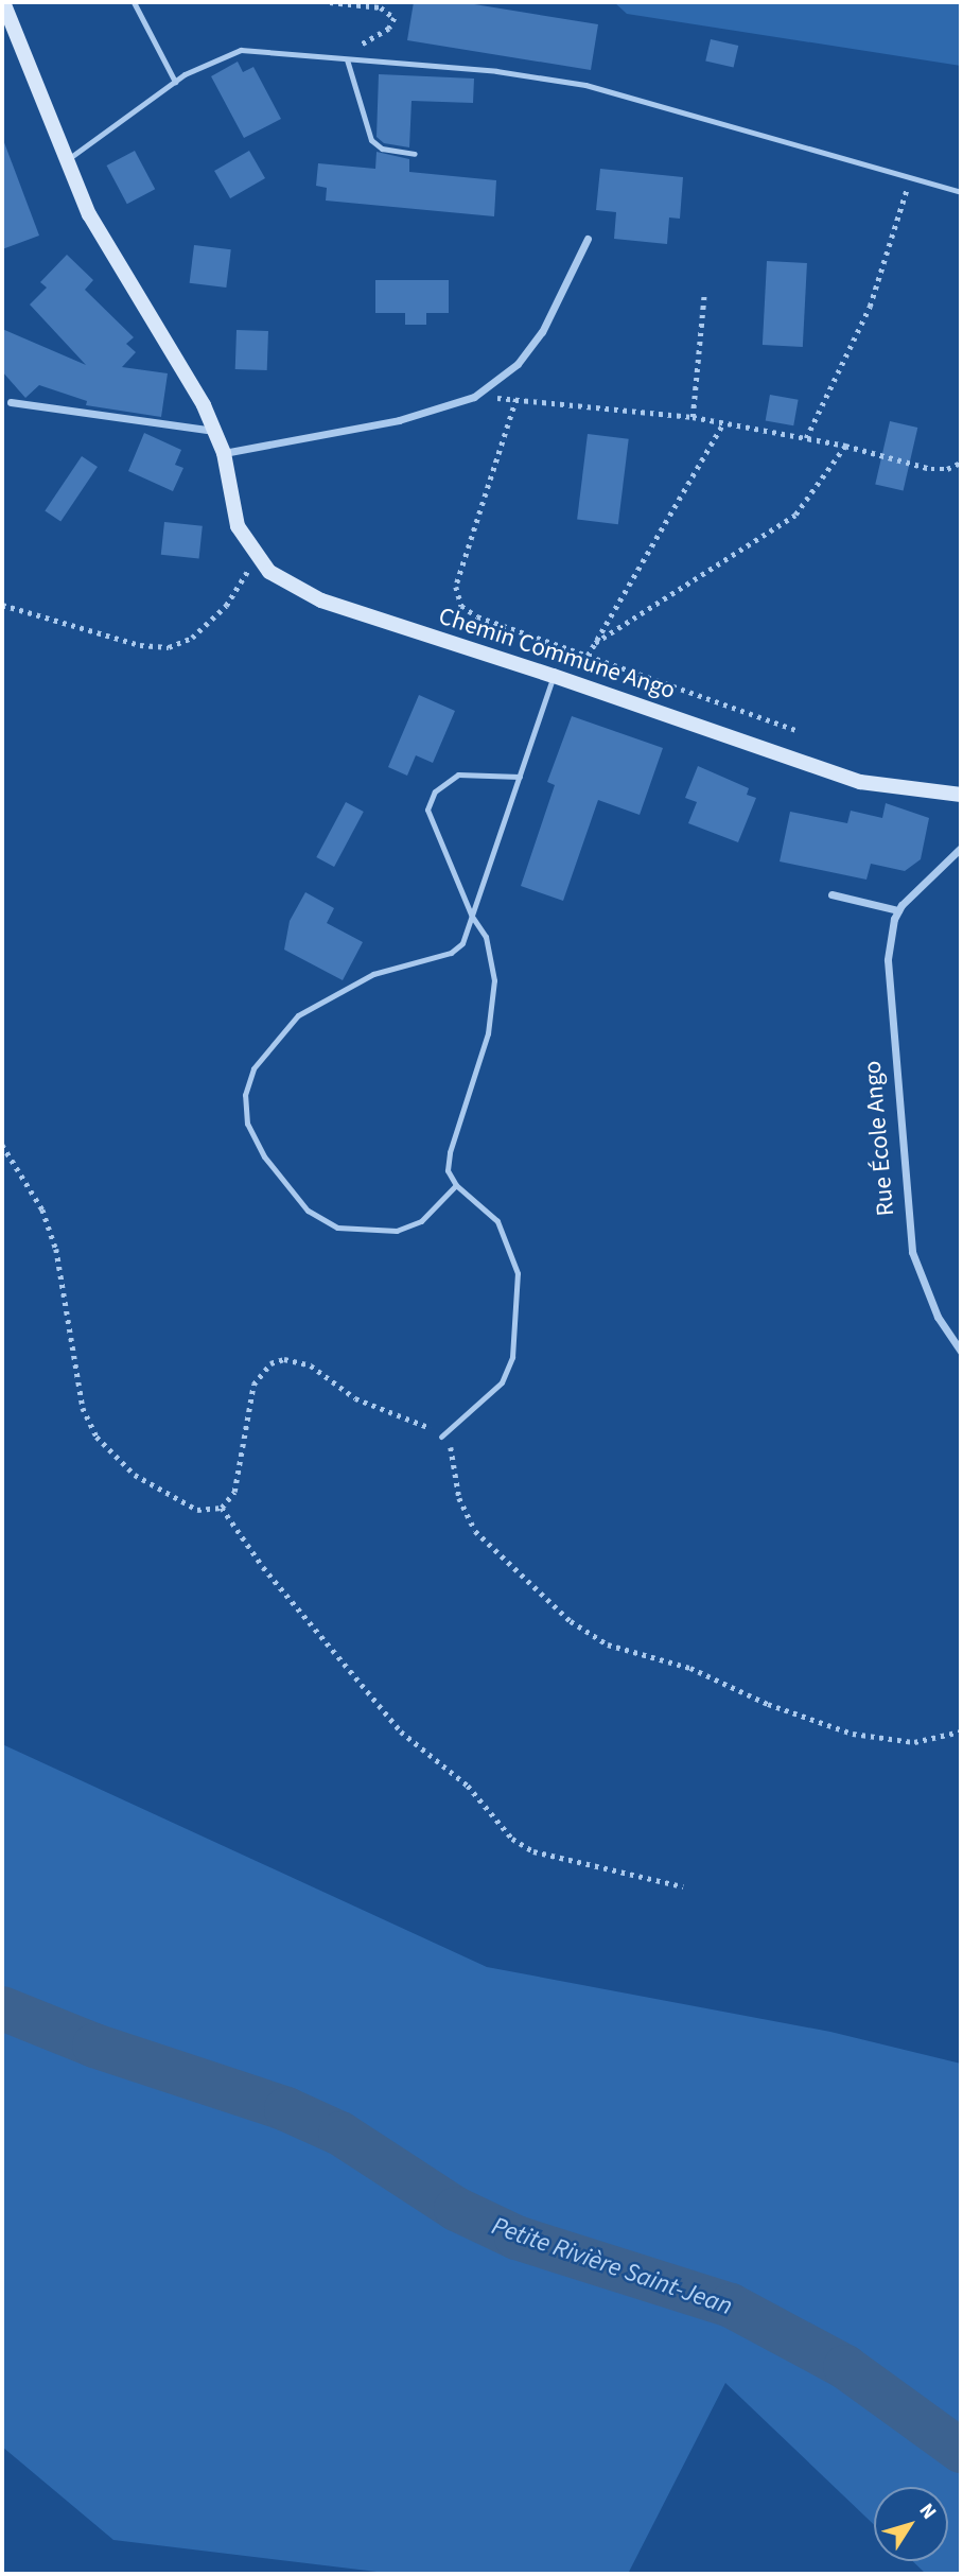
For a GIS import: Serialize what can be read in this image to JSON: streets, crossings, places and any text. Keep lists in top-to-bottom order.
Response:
{
  "streets": {
    "street": ["Chemin Commune Ango", "Rue École Ango"]
  },
  "water": ["Petite Rivière Saint-Jean"],
  "north": "top right"
}
